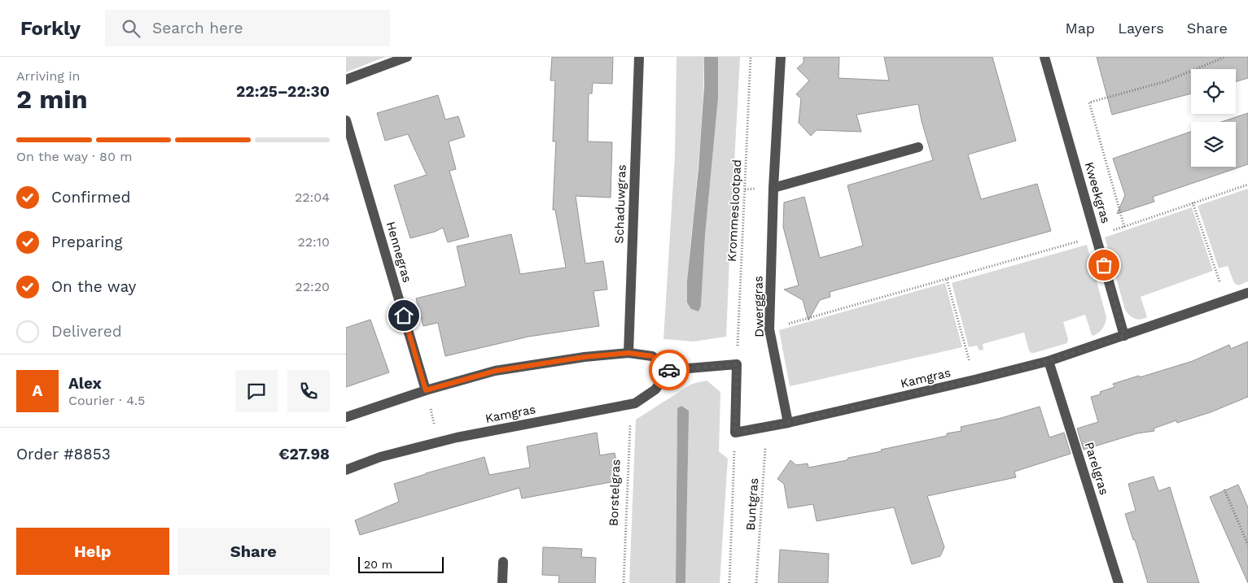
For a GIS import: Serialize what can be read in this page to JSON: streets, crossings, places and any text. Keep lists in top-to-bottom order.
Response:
{
  "streets": {
    "street": [
      "Kweekgras",
      "Schaduwgras",
      "Hennegras",
      "Dwerggras",
      "Kamgras",
      "Parelgras"
    ],
    "path": ["Krommeslootpad", "Borstelgras", "Buntgras"]
  },
  "crossings": [
    ["Kweekgras", "Kamgras"],
    ["Dwerggras", "Kamgras"],
    ["Kamgras", "Parelgras"],
    ["Kamgras", "Borstelgras"],
    ["Kamgras", "Buntgras"]
  ],
  "scale_bar": "20 m",
  "page": {
    "header": "Forkly",
    "search": "Search here",
    "nav": ["Map", "Layers", "Share"],
    "heading": ["2 min", "Arriving in", "22:25–22:30"],
    "panel": [
      "Alex",
      "Courier · 4.5",
      "Order #8853",
      "€27.98"
    ],
    "bar": "On the way · 80 m",
    "list": [
      ["Confirmed", "22:04"],
      ["Preparing", "22:10"],
      ["On the way", "22:20"],
      "Delivered"
    ],
    "round": "A",
    "buttons": ["Help", "Share"],
    "scale": "20 m"
  }
}
